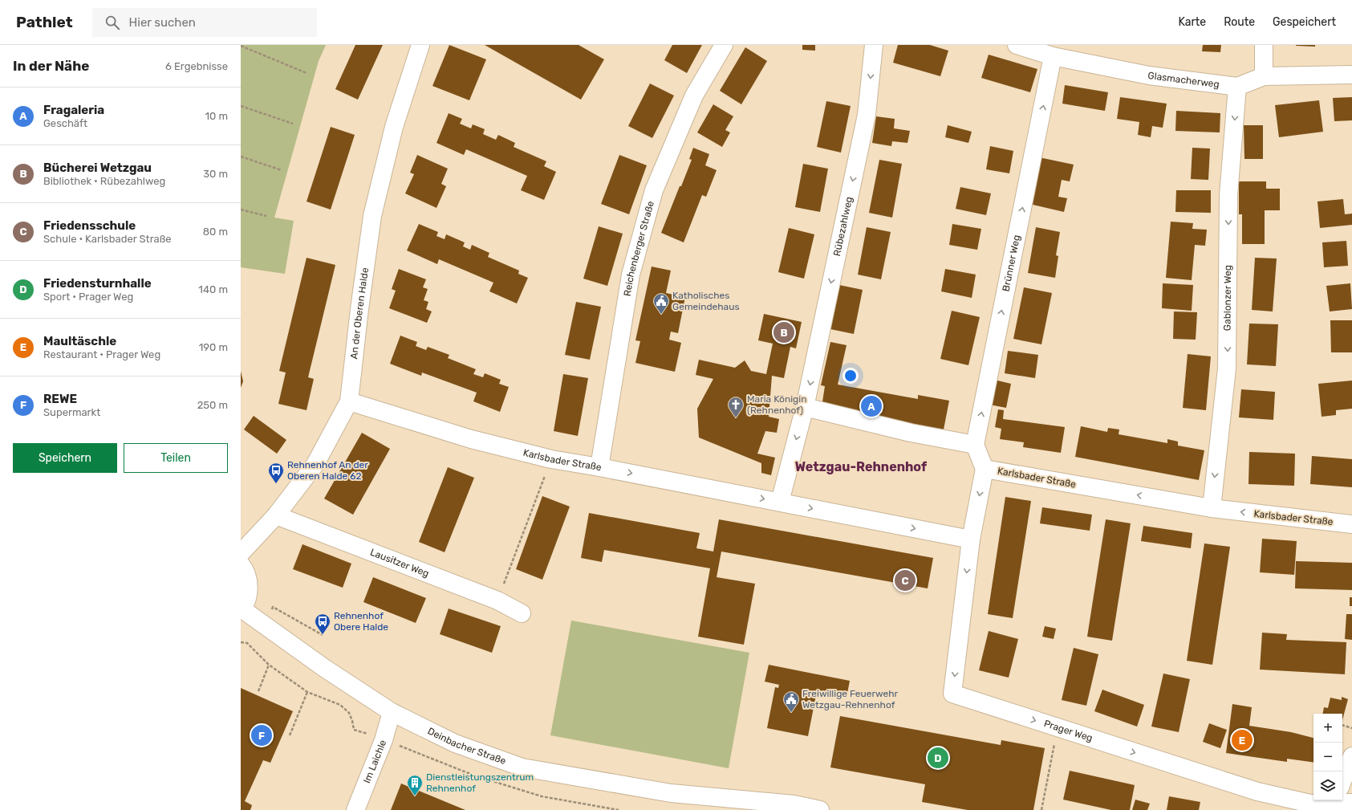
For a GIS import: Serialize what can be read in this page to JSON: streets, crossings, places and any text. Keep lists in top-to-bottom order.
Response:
{
  "streets": {
    "street": [
      "Glasmacherweg",
      "Rübezahlweg",
      "Reichenberger Straße",
      "Brünner Weg",
      "Gablonzer Weg",
      "An der Oberen Halde",
      "Karlsbader Straße",
      "Lausitzer Weg",
      "Prager Weg",
      "Deinbacher Straße",
      "Im Laichle"
    ]
  },
  "crossings": [
    ["Glasmacherweg", "Brünner Weg"],
    ["Glasmacherweg", "Gablonzer Weg"],
    ["Reichenberger Straße", "Karlsbader Straße"],
    ["Gablonzer Weg", "Karlsbader Straße"],
    ["An der Oberen Halde", "Karlsbader Straße"],
    ["An der Oberen Halde", "Lausitzer Weg"],
    ["Karlsbader Straße", "Prager Weg"],
    ["Deinbacher Straße", "Im Laichle"]
  ],
  "one_way": [
    "Rübezahlweg",
    "Brünner Weg",
    "Gablonzer Weg",
    "Prager Weg"
  ],
  "districts": ["Wetzgau-Rehnenhof"],
  "places": {
    "public building": ["Katholisches Gemeindehaus", "Freiwillige Feuerwehr Wetzgau-Rehnenhof"],
    "church": ["Maria Königin (Rehnenhof)"],
    "bus stop": ["Rehnenhof An der Oberen Halde 62", "Rehnenhof Obere Halde"],
    "building": ["Dienstleistungszentrum Rehnenhof"]
  },
  "page": {
    "header": "Pathlet",
    "search": "Hier suchen",
    "nav": ["Karte", "Route", "Gespeichert"],
    "heading": ["In der Nähe", "6 Ergebnisse"],
    "list": [
      {
        "mark": "A",
        "name": "Fragaleria",
        "note": "Geschäft",
        "value": "10 m"
      },
      {
        "mark": "B",
        "name": "Bücherei Wetzgau",
        "note": "Bibliothek · Rübezahlweg",
        "value": "30 m"
      },
      {
        "mark": "C",
        "name": "Friedensschule",
        "note": "Schule · Karlsbader Straße",
        "value": "80 m"
      },
      {
        "mark": "D",
        "name": "Friedensturnhalle",
        "note": "Sport · Prager Weg",
        "value": "140 m"
      },
      {
        "mark": "E",
        "name": "Maultäschle",
        "note": "Restaurant · Prager Weg",
        "value": "190 m"
      },
      {
        "mark": "F",
        "name": "REWE",
        "note": "Supermarkt",
        "value": "250 m"
      }
    ],
    "pins": [
      "B",
      "A",
      "C",
      "F",
      "E",
      "D"
    ],
    "buttons": ["Speichern", "Teilen"],
    "map_buttons": ["+", "−"]
  }
}
